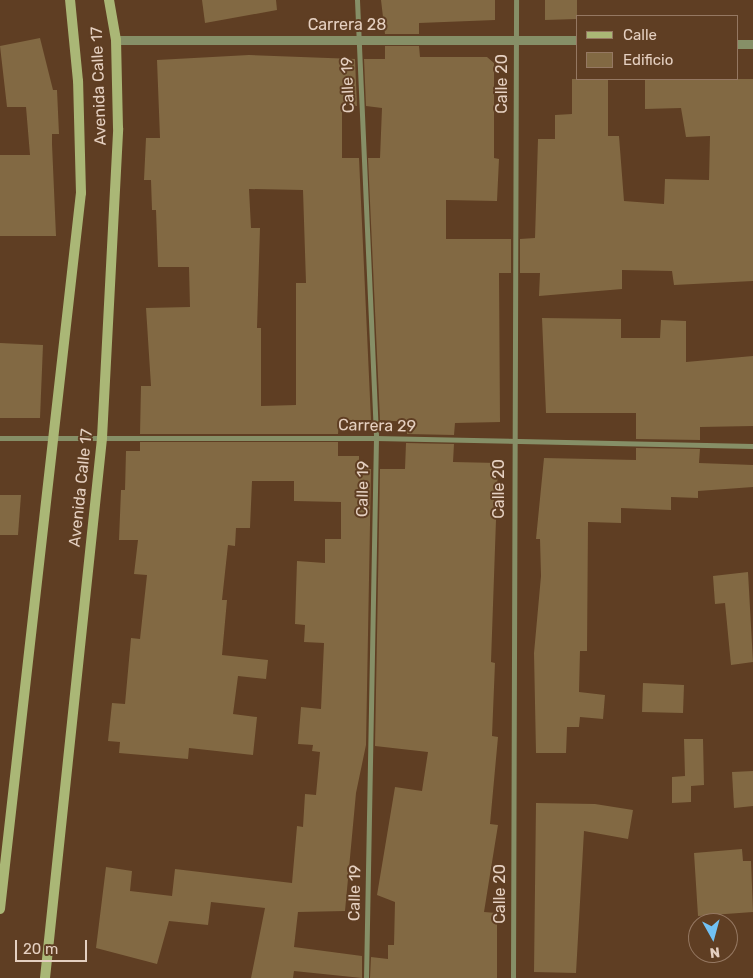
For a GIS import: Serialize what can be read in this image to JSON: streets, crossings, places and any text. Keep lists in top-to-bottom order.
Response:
{
  "streets": {
    "main road": ["Avenida Calle 17"],
    "street": [
      "Carrera 28",
      "Calle 20",
      "Calle 19",
      "Carrera 29"
    ]
  },
  "crossings": [
    ["Carrera 28", "Calle 20"],
    ["Carrera 28", "Calle 19"],
    ["Carrera 28", "Avenida Calle 17"],
    ["Calle 20", "Carrera 29"],
    ["Calle 19", "Carrera 29"],
    ["Avenida Calle 17", "Carrera 29"]
  ],
  "legend": ["Calle", "Edificio"],
  "scale_bar": "20 m",
  "north": "bottom"
}
